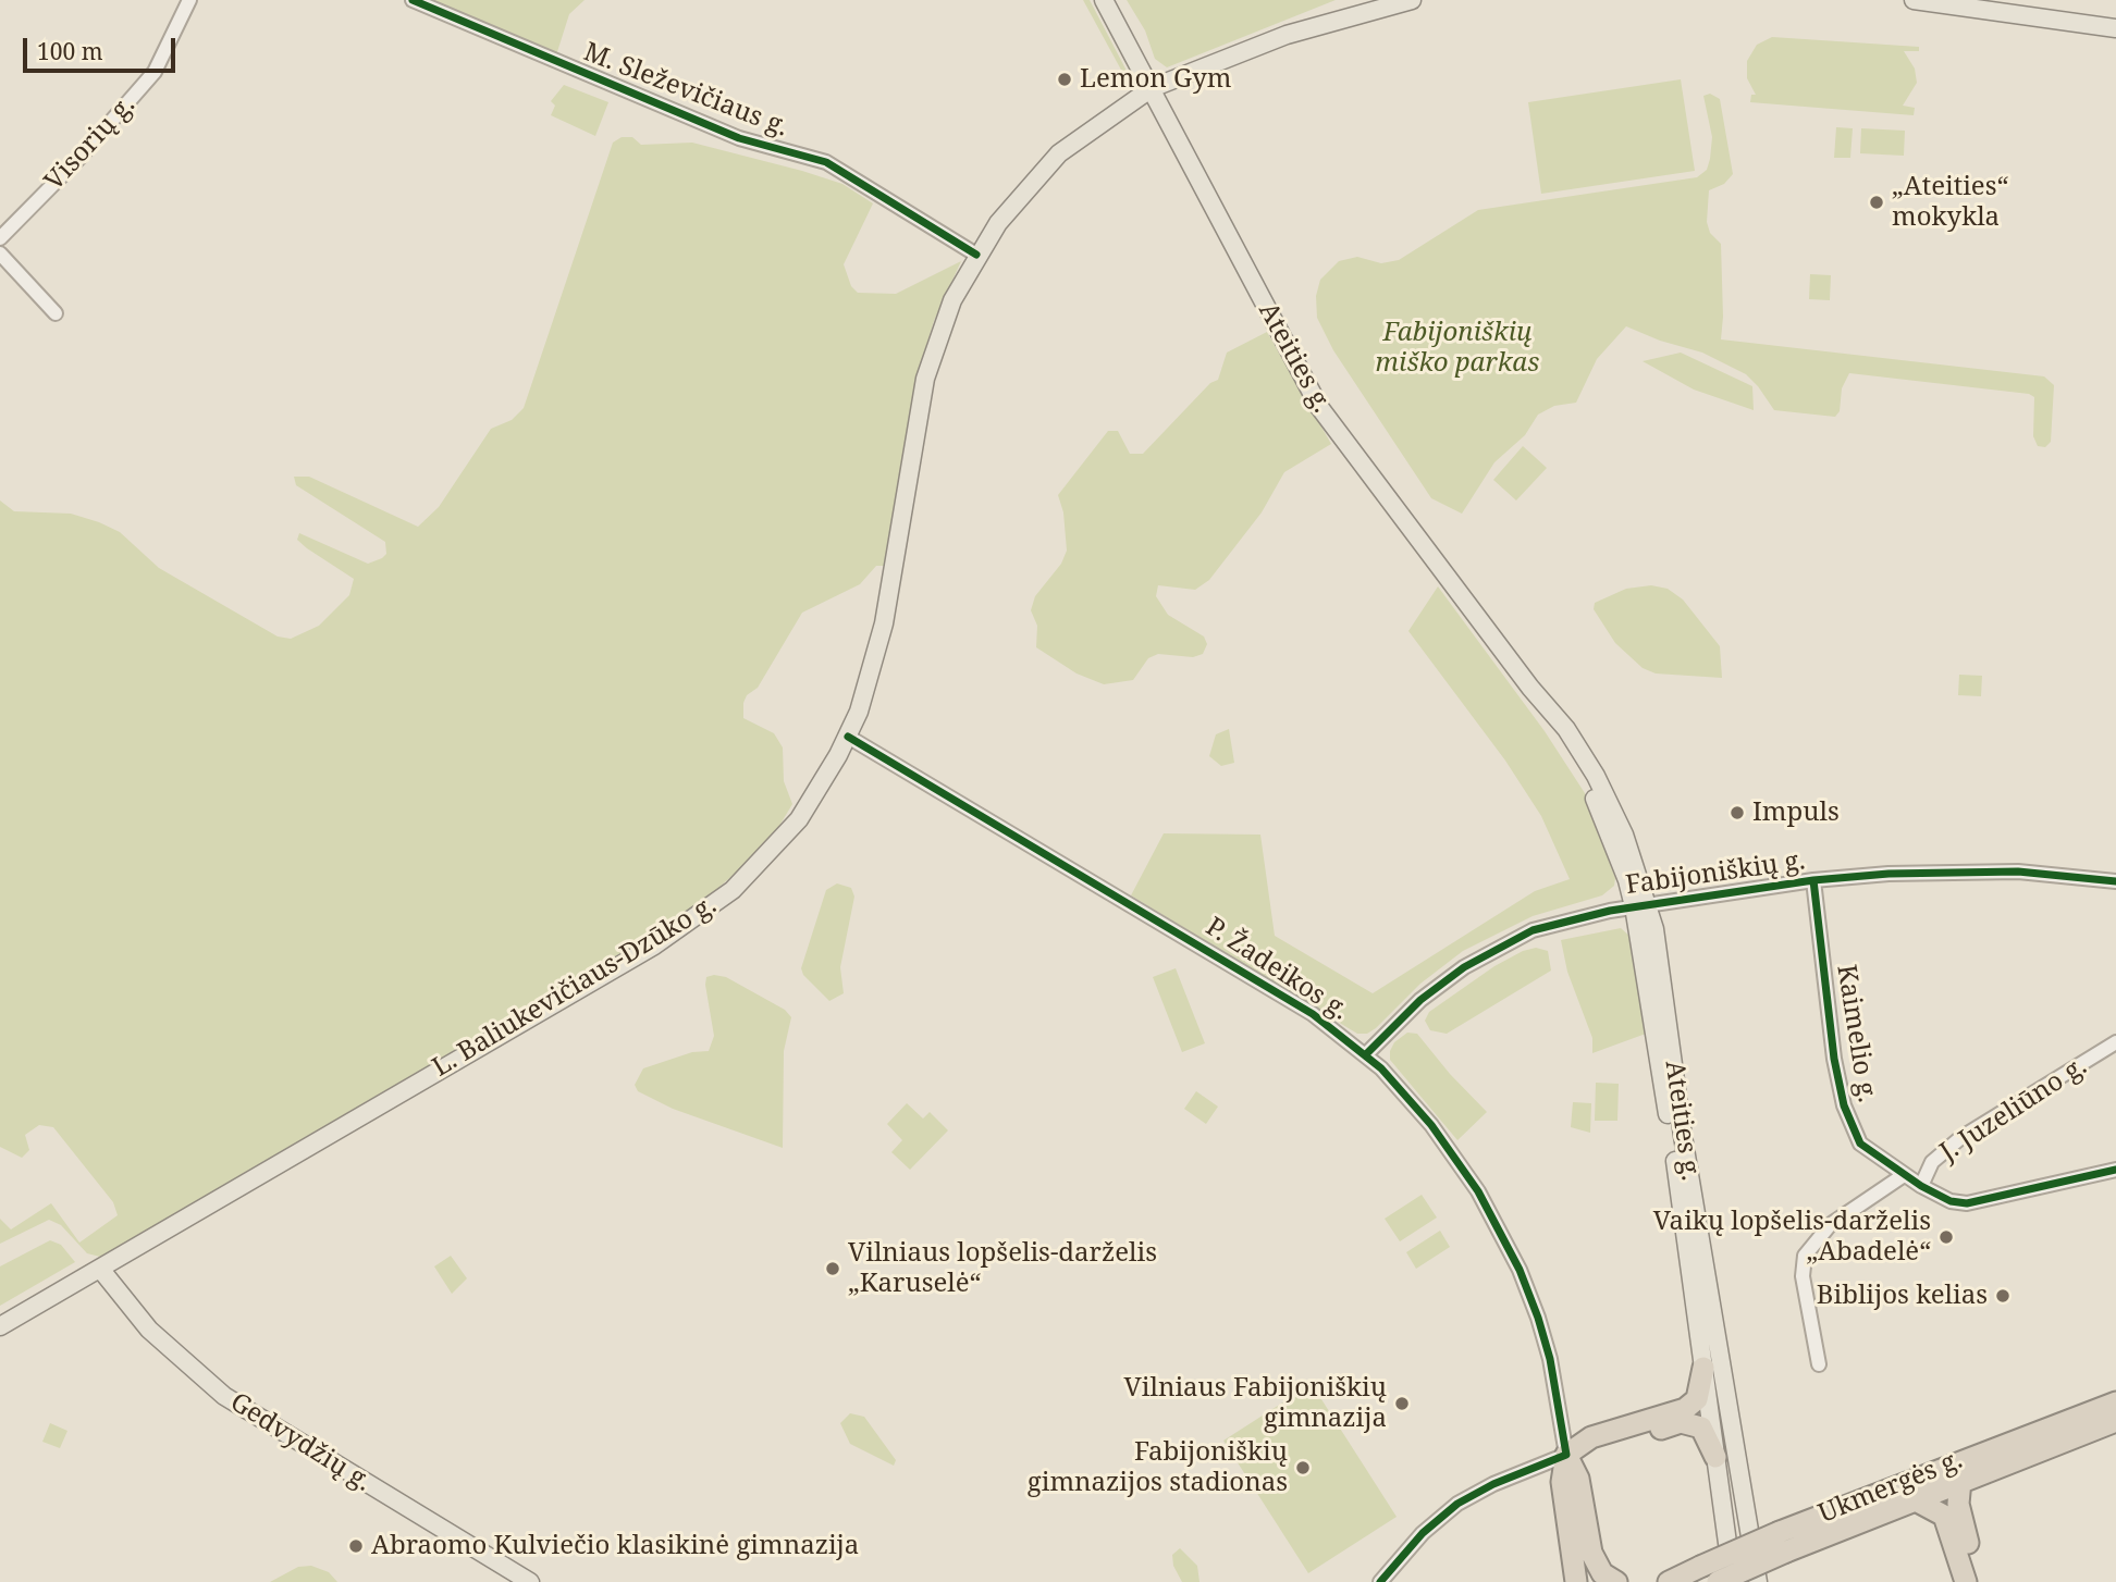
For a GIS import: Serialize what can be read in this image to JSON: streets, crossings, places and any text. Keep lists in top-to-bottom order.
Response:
{
  "streets": {
    "highway": ["Ukmergės g."],
    "main road": ["Ateities g.", "L. Baliukevičiaus-Dzūko g.", "Gedvydžių g."],
    "street": [
      "M. Sleževičiaus g.",
      "Visorių g.",
      "Fabijoniškių g.",
      "P. Žadeikos g.",
      "Kaimelio g.",
      "J. Juzeliūno g."
    ]
  },
  "crossings": [
    ["M. Sleževičiaus g.", "L. Baliukevičiaus-Dzūko g."],
    ["Ateities g.", "Fabijoniškių g."],
    ["Ateities g.", "L. Baliukevičiaus-Dzūko g."],
    ["Fabijoniškių g.", "P. Žadeikos g."],
    ["Fabijoniškių g.", "Kaimelio g."],
    ["P. Žadeikos g.", "L. Baliukevičiaus-Dzūko g."],
    ["L. Baliukevičiaus-Dzūko g.", "Gedvydžių g."],
    ["Kaimelio g.", "J. Juzeliūno g."]
  ],
  "parks": ["Fabijoniškių miško parkas"],
  "places": [
    "Lemon Gym",
    "„Ateities“ mokykla",
    "Impuls",
    "Vaikų lopšelis-darželis „Abadelė“",
    "Vilniaus lopšelis-darželis „Karuselė“",
    "Biblijos kelias",
    "Vilniaus Fabijoniškių gimnazija",
    "Fabijoniškių gimnazijos stadionas",
    "Abraomo Kulviečio klasikinė gimnazija"
  ],
  "scale_bar": "100 m"
}
